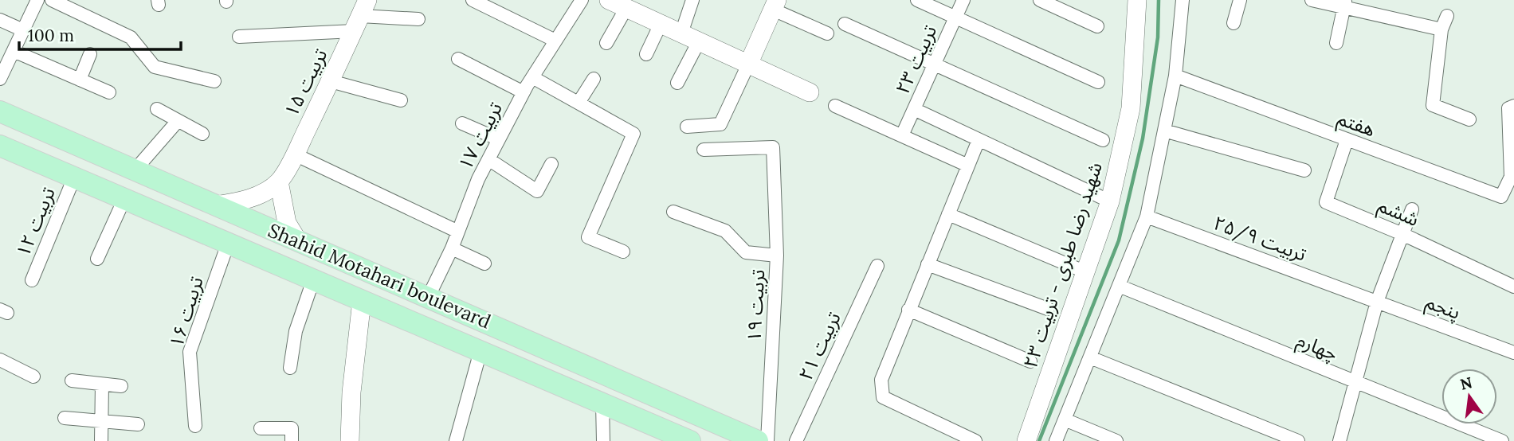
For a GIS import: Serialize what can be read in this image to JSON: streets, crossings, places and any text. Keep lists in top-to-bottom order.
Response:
{
  "streets": {
    "main road": ["Shahid Motahari boulevard"],
    "street": [
      "تربیت ۲۳",
      "تربیت ۱۵",
      "هفتم",
      "تربیت ۱۷",
      "ششم",
      "تربیت ۱۲",
      "تربیت ۲۵/۹",
      "شهید رضا طبری - تربیت ۲۳",
      "تربیت ۱۹",
      "پنجم",
      "تربیت ۱۶",
      "تربیت ۲۱",
      "چهارم"
    ]
  },
  "crossings": [
    ["تربیت ۱۵", "Shahid Motahari boulevard"],
    ["هفتم", "ششم"],
    ["تربیت ۱۷", "Shahid Motahari boulevard"],
    ["تربیت ۱۲", "Shahid Motahari boulevard"],
    ["تربیت ۲۵/۹", "پنجم"],
    ["Shahid Motahari boulevard", "تربیت ۱۶"]
  ],
  "scale_bar": "100 m",
  "north": "top"
}
